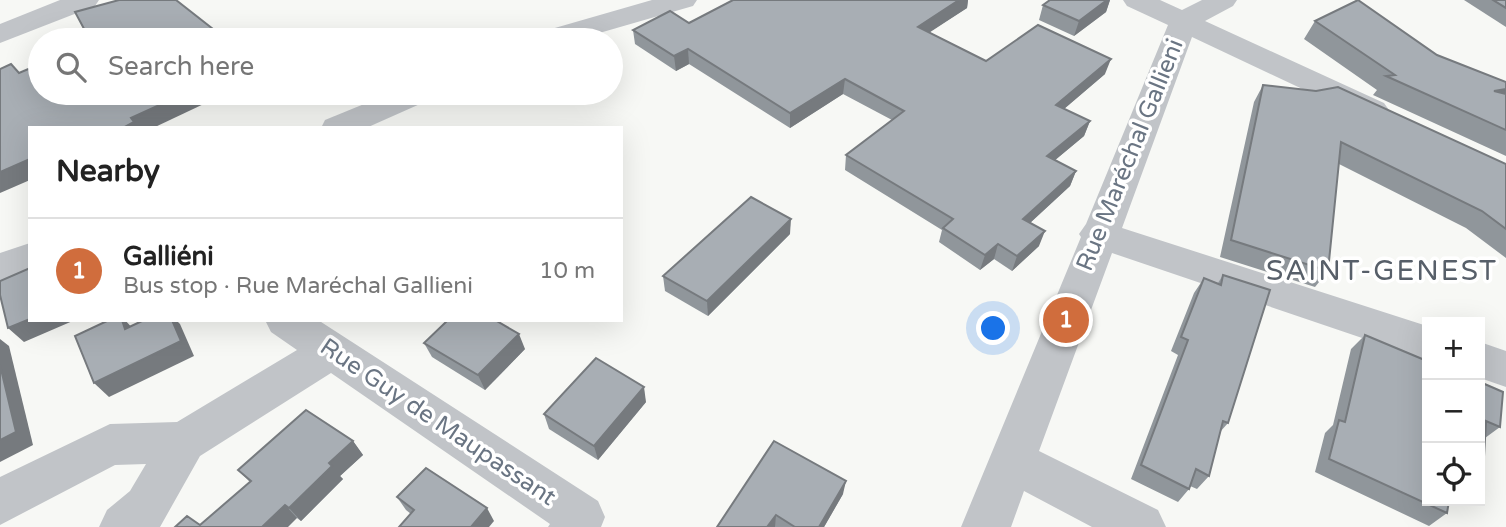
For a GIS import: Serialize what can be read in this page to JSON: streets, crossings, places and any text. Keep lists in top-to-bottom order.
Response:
{
  "streets": {
    "street": ["Rue Maréchal Gallieni", "Rue Guy de Maupassant"]
  },
  "districts": ["SAINT-GENEST"],
  "page": {
    "search": "Search here",
    "heading": "Nearby",
    "list": [
      {
        "mark": "1",
        "name": "Galliéni",
        "note": "Bus stop · Rue Maréchal Gallieni",
        "value": "10 m"
      }
    ],
    "pins": "1",
    "map_buttons": ["+", "−"]
  }
}
